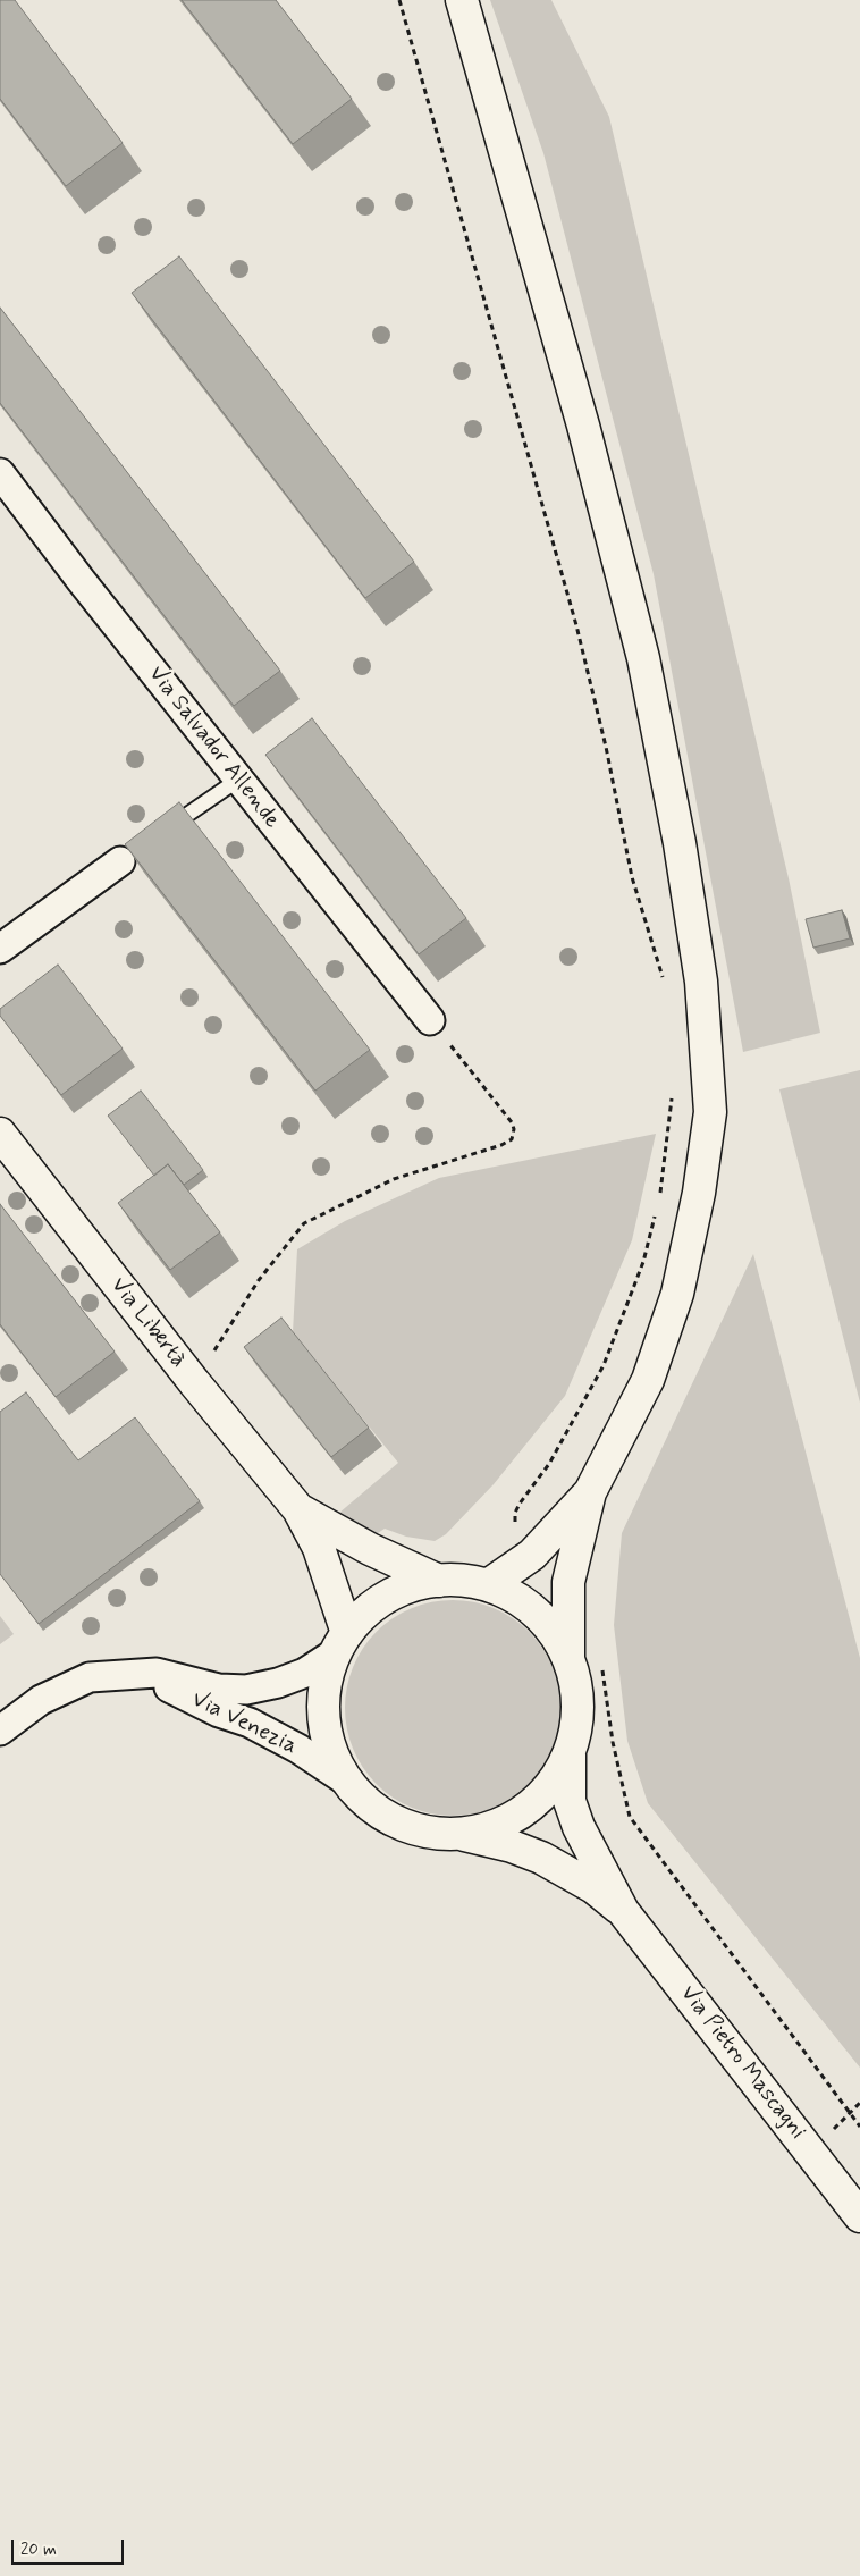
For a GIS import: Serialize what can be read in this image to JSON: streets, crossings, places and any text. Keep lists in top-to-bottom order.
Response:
{
  "streets": {
    "main road": ["Via Libertà", "Via Pietro Mascagni"],
    "street": ["Via Salvador Allende", "Via Venezia"]
  },
  "crossings": [
    ["Via Libertà", "Via Venezia"]
  ],
  "scale_bar": "20 m"
}
